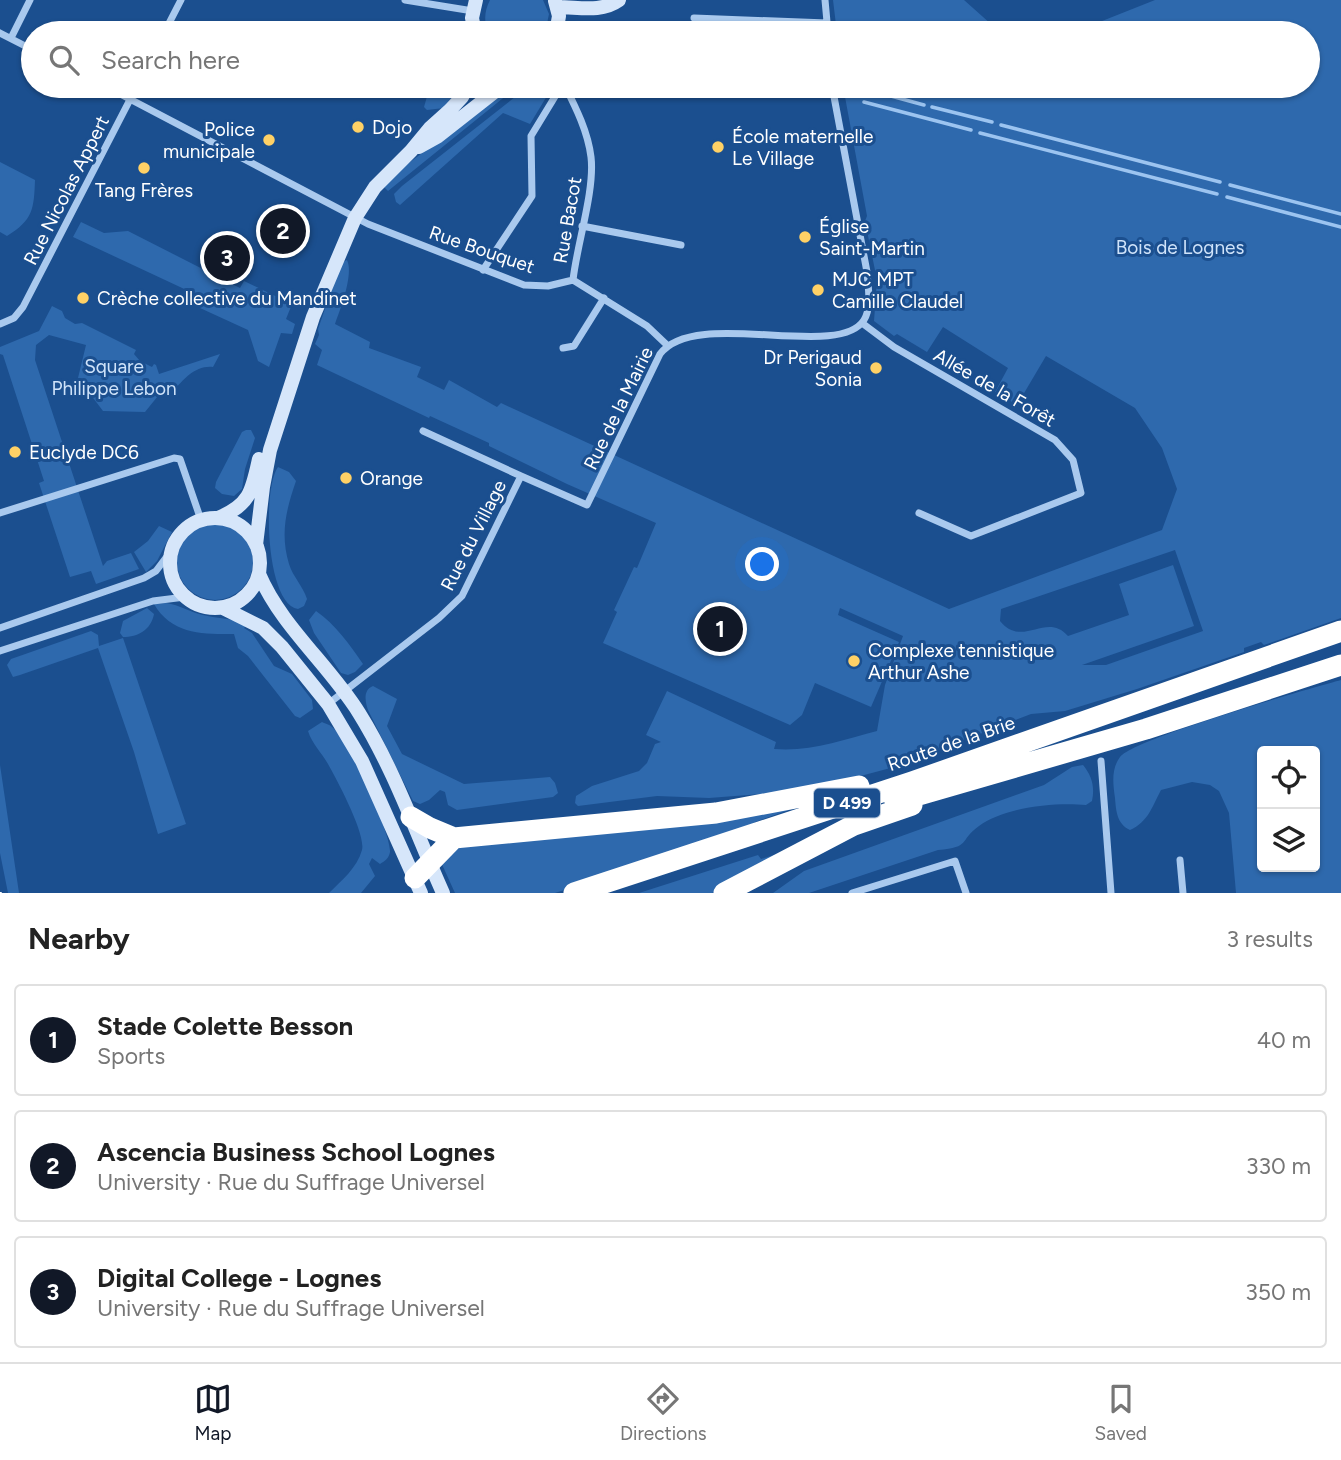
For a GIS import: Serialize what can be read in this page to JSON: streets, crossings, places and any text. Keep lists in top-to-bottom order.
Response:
{
  "streets": {
    "highway": ["Route de la Brie", "D 499"],
    "street": [
      "Rue Nicolas Appert",
      "Rue Bacot",
      "Rue Bouquet",
      "Allée de la Forêt",
      "Rue de la Mairie",
      "Rue du Village"
    ]
  },
  "crossings": [
    ["Rue Nicolas Appert", "Rue Bouquet"],
    ["Rue Bacot", "Rue Bouquet"],
    ["Allée de la Forêt", "Rue de la Mairie"],
    ["Rue de la Mairie", "Rue du Village"]
  ],
  "parks": ["Bois de Lognes", "Square Philippe Lebon"],
  "places": [
    "Dojo",
    "Police municipale",
    "École maternelle Le Village",
    "Tang Frères",
    "Église Saint-Martin",
    "MJC MPT Camille Claudel",
    "Crèche collective du Mandinet",
    "Dr Perigaud Sonia",
    "Euclyde DC6",
    "Orange",
    "Complexe tennistique Arthur Ashe"
  ],
  "page": {
    "search": "Search here",
    "pins": ["2", "3", "1"],
    "heading": ["Nearby", "3 results"],
    "list": [
      {
        "mark": "1",
        "name": "Stade Colette Besson",
        "note": "Sports",
        "value": "40 m"
      },
      {
        "mark": "2",
        "name": "Ascencia Business School Lognes",
        "note": "University · Rue du Suffrage Universel",
        "value": "330 m"
      },
      {
        "mark": "3",
        "name": "Digital College - Lognes",
        "note": "University · Rue du Suffrage Universel",
        "value": "350 m"
      }
    ],
    "nav": ["Map", "Directions", "Saved"]
  }
}
